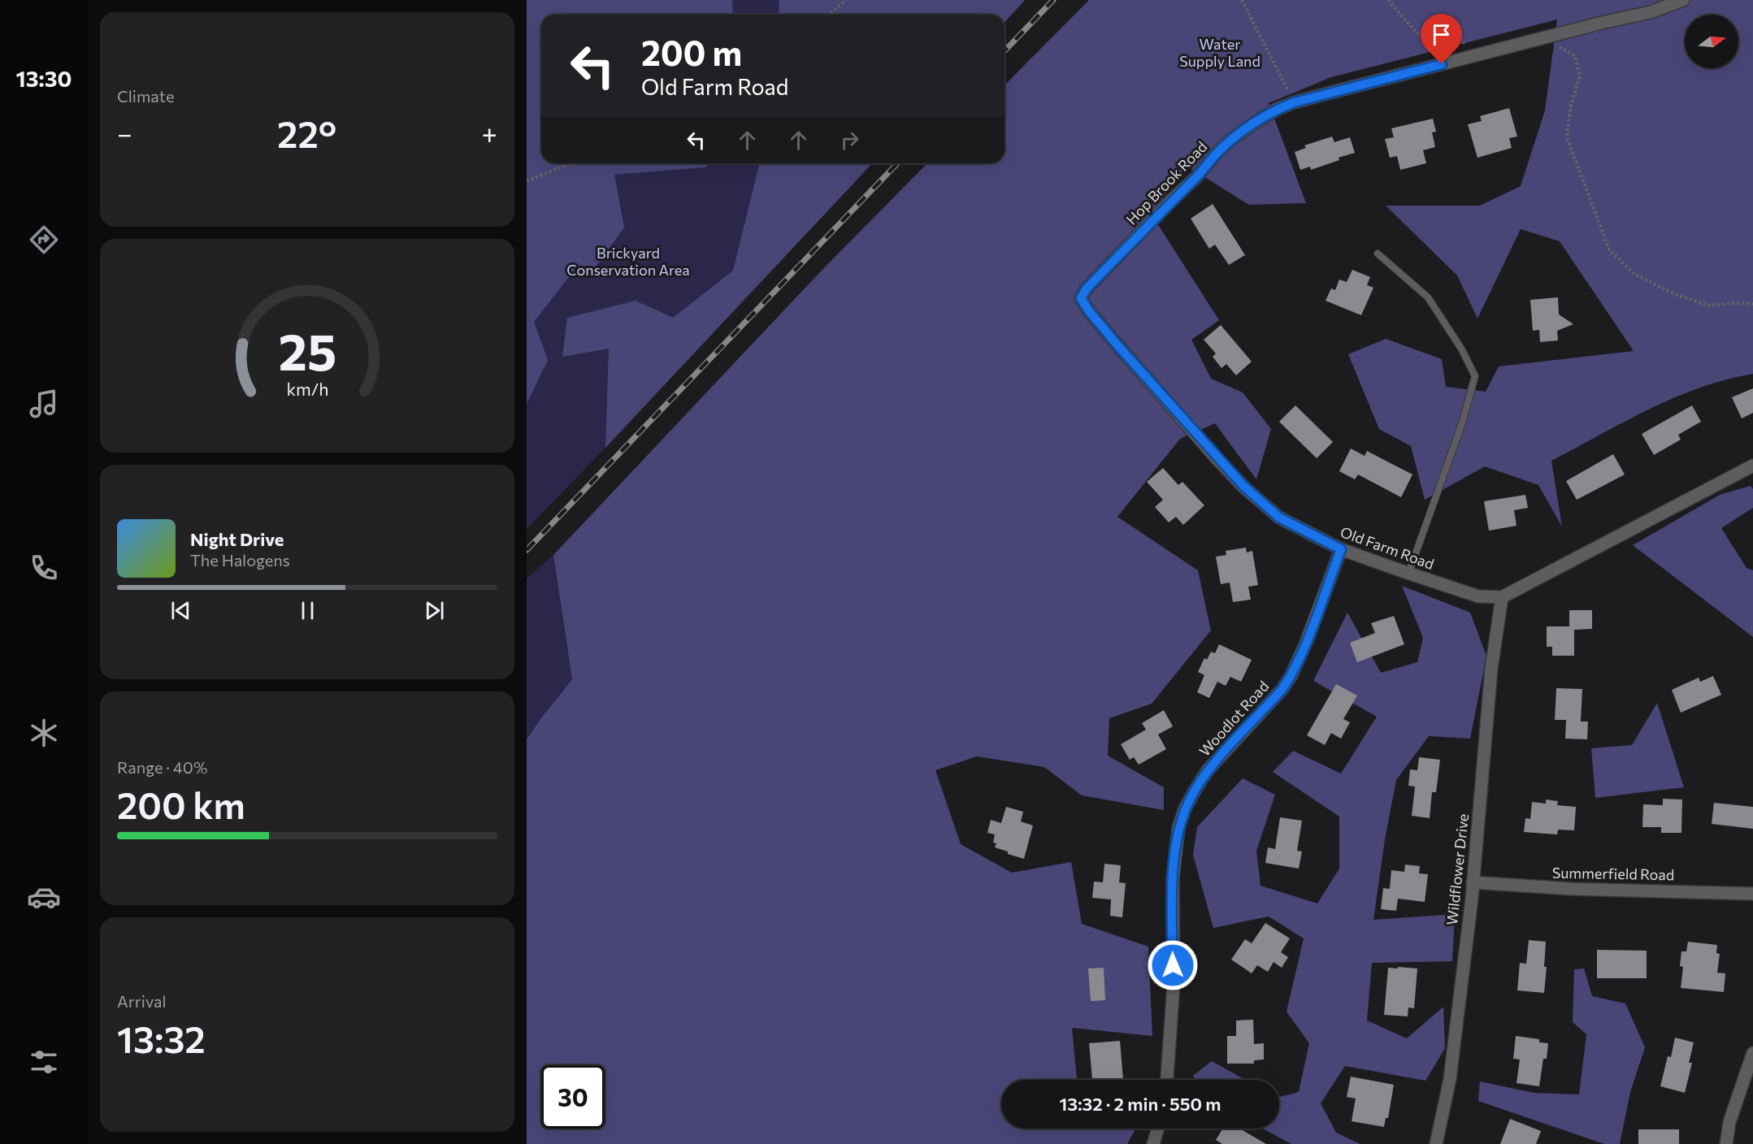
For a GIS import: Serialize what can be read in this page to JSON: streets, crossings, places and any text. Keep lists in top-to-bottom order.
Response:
{
  "streets": {
    "street": [
      "Hop Brook Road",
      "Old Farm Road",
      "Woodlot Road",
      "Wildflower Drive",
      "Summerfield Road"
    ]
  },
  "crossings": [
    ["Hop Brook Road", "Old Farm Road"],
    ["Old Farm Road", "Woodlot Road"],
    ["Old Farm Road", "Wildflower Drive"],
    ["Wildflower Drive", "Summerfield Road"]
  ],
  "parks": ["Water Supply Land", "Brickyard Conservation Area"],
  "north": "right",
  "page": {
    "tabs": "13:30",
    "tile": [
      "Climate",
      ["Range · 40%", "200 km"],
      ["Arrival", "13:32"]
    ],
    "turn": ["200 m", "Old Farm Road"],
    "heat": ["−", "22°", "+"],
    "song": ["Night Drive", "The Halogens"],
    "limit": "30",
    "trip": "13:32 · 2 min · 550 m",
    "gauge": ["25", "km/h"]
  }
}
